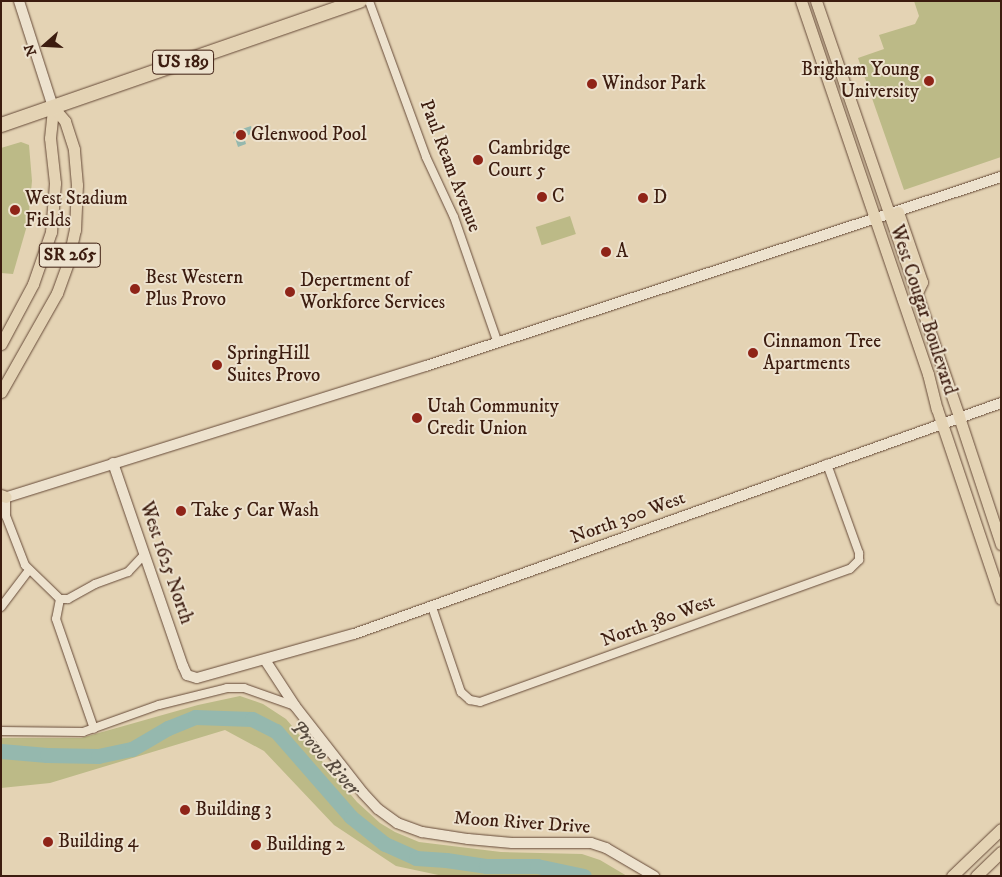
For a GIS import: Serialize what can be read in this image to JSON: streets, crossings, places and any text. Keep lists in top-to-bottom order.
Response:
{
  "streets": {
    "highway": ["US 189"],
    "main road": ["SR 265", "West Cougar Boulevard"],
    "street": [
      "Paul Ream Avenue",
      "North 300 West",
      "West 1625 North",
      "North 380 West",
      "Moon River Drive"
    ]
  },
  "crossings": [
    ["US 189", "SR 265"],
    ["West Cougar Boulevard", "North 300 West"],
    ["North 300 West", "West 1625 North"],
    ["North 300 West", "North 380 West"]
  ],
  "water": ["Provo River"],
  "places": [
    "Brigham Young University",
    "Windsor Park",
    "Glenwood Pool",
    "Cambridge Court 5",
    "C",
    "D",
    "West Stadium Fields",
    "A",
    "Best Western Plus Provo",
    "Depertment of Workforce Services",
    "Cinnamon Tree Apartments",
    "SpringHill Suites Provo",
    "Utah Community Credit Union",
    "Take 5 Car Wash",
    "Building 3",
    "Building 4",
    "Building 2"
  ],
  "north": "left"
}
